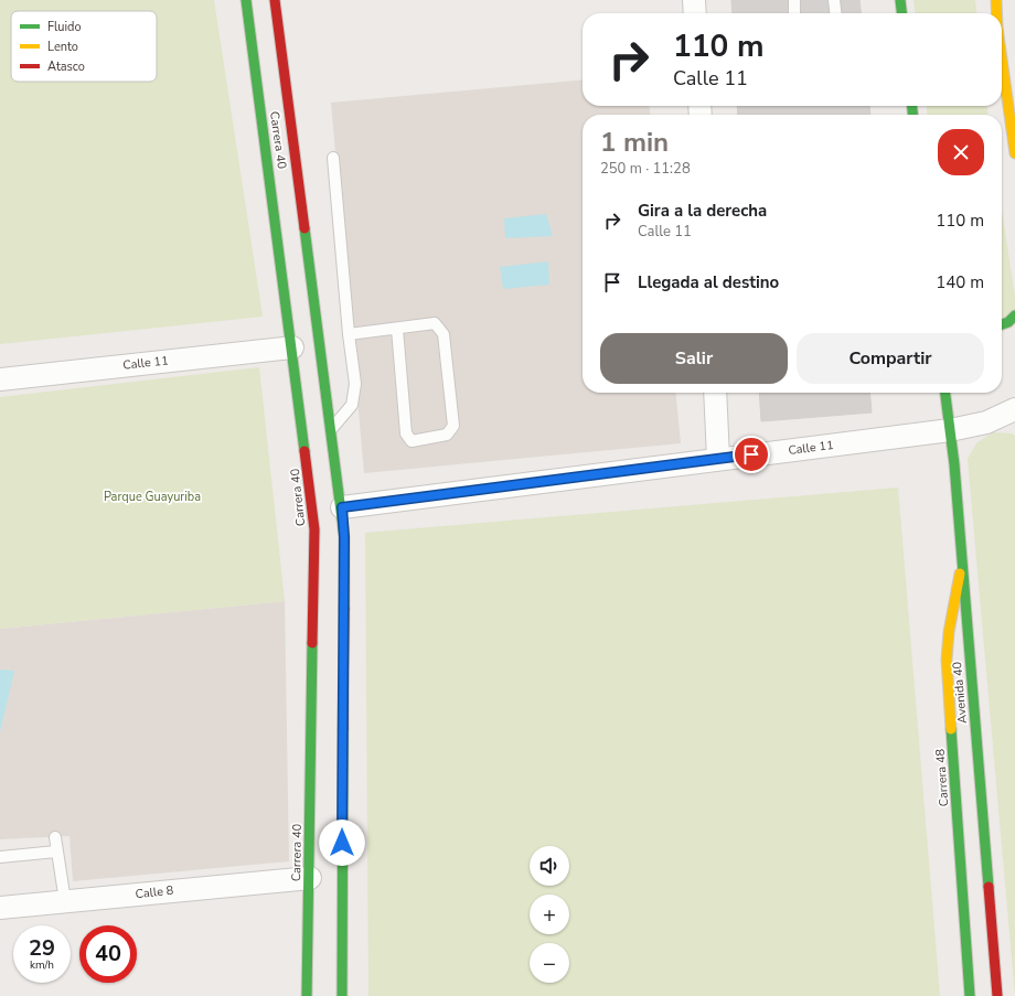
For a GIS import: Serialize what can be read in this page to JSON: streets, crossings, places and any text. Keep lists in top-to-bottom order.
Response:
{
  "streets": {
    "main road": ["Carrera 40", "Avenida 40", "Carrera 48"],
    "street": ["Calle 11", "Calle 8"]
  },
  "crossings": [
    ["Carrera 40", "Calle 11"],
    ["Carrera 40", "Calle 8"],
    ["Calle 11", "Avenida 40"],
    ["Avenida 40", "Carrera 48"]
  ],
  "parks": ["Parque Guayuriba"],
  "legend": ["Fluido", "Lento", "Atasco"],
  "page": {
    "turn": ["110 m", "Calle 11"],
    "heading": ["1 min", "250 m · 11:28"],
    "list": [
      {
        "name": "Gira a la derecha",
        "note": "Calle 11",
        "value": "110 m"
      },
      {
        "name": "Llegada al destino",
        "value": "140 m"
      }
    ],
    "buttons": ["Salir", "Compartir"],
    "map_buttons": ["+", "−"],
    "speed": "29 km/h",
    "limit": "40"
  }
}
